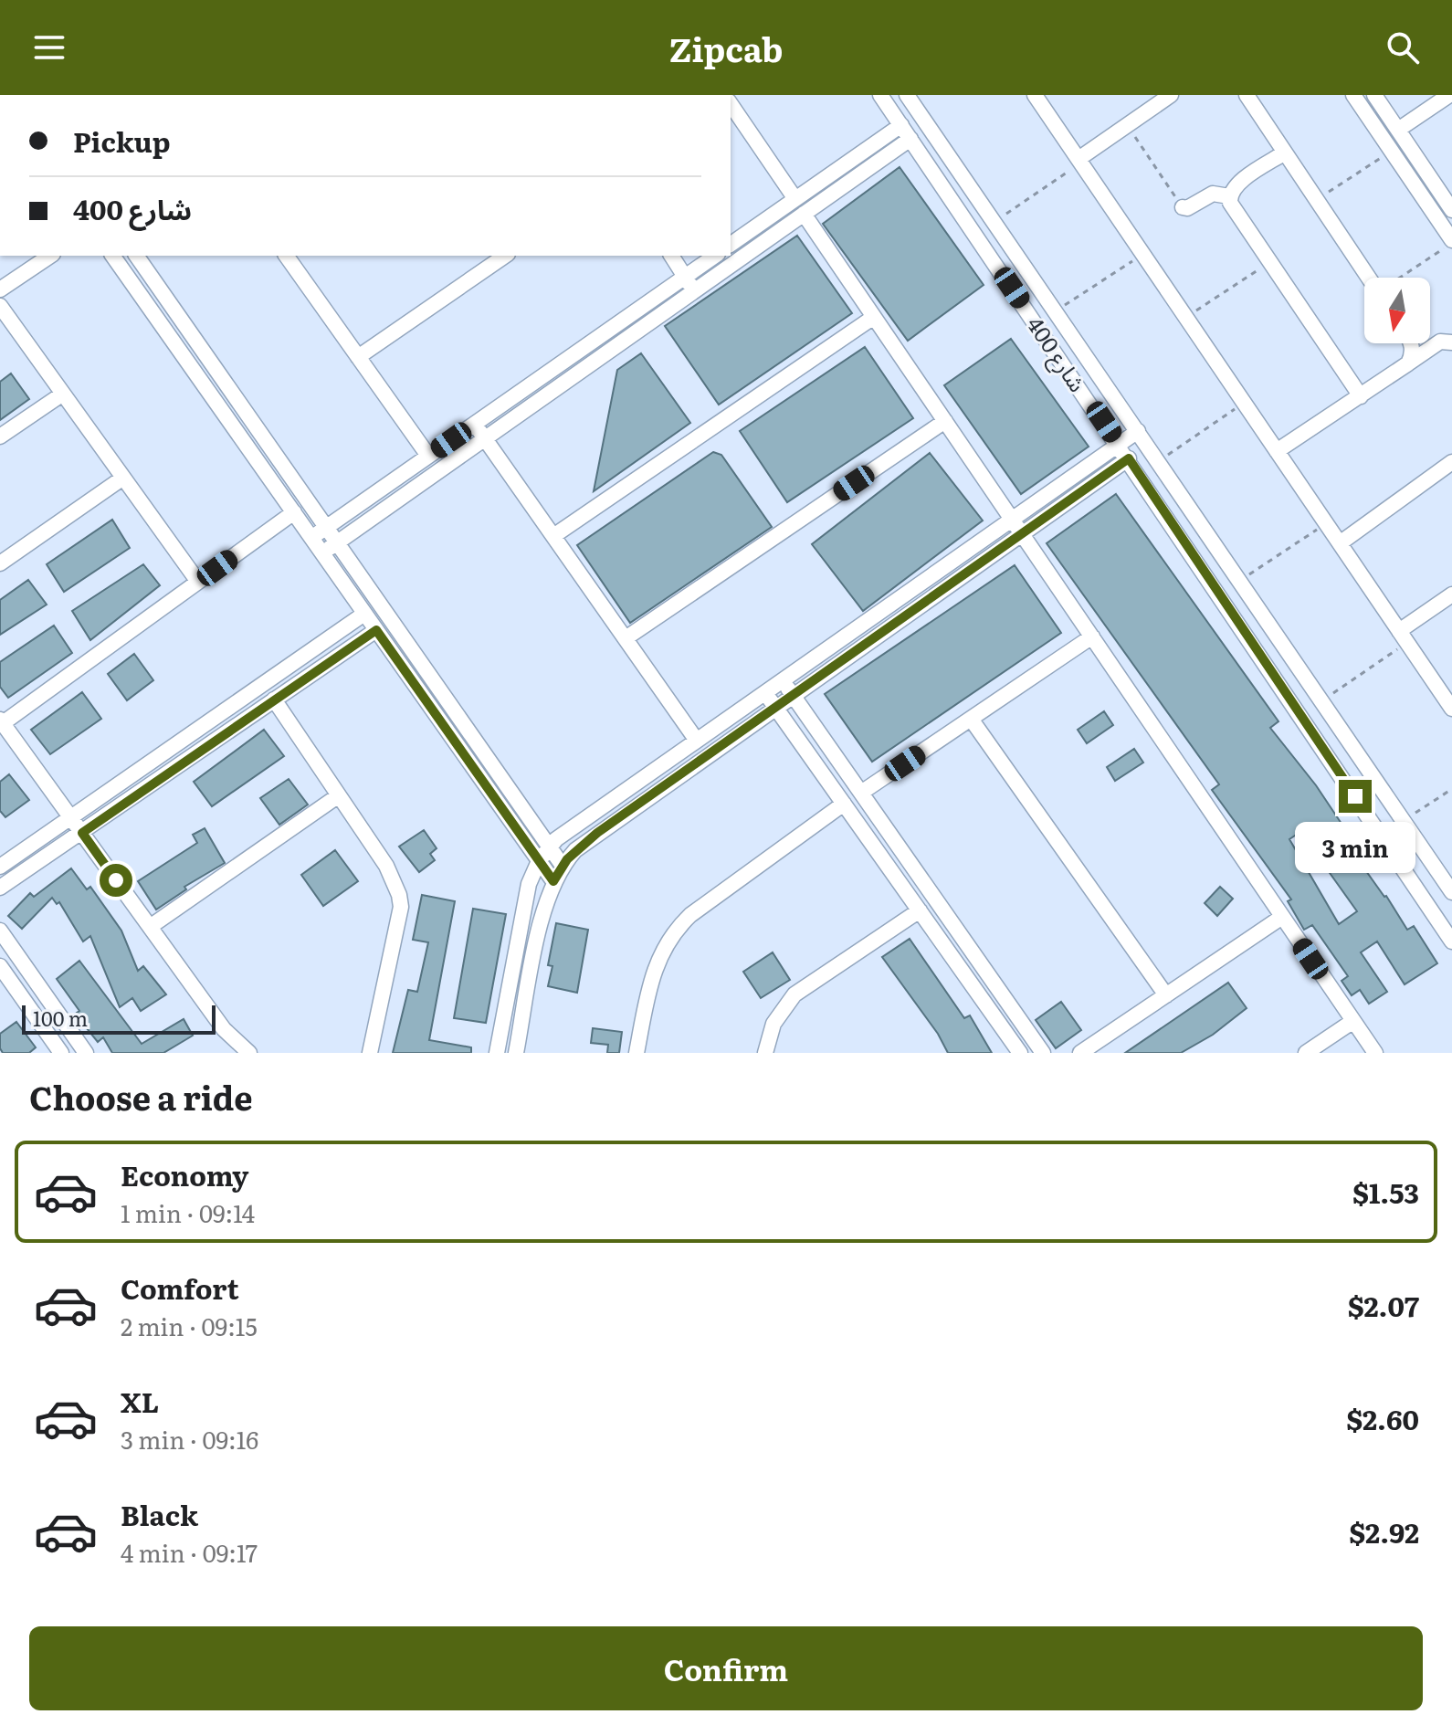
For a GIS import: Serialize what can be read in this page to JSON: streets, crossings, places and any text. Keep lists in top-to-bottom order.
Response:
{
  "streets": {
    "street": ["شارع 400"]
  },
  "scale_bar": "100 m",
  "north": "bottom",
  "page": {
    "header": "Zipcab",
    "banner": ["Pickup", "شارع 400"],
    "bubble": "3 min",
    "scale": "100 m",
    "heading": "Choose a ride",
    "list": [
      {
        "name": "Economy",
        "note": "1 min · 09:14",
        "value": "$1.53"
      },
      {
        "name": "Comfort",
        "note": "2 min · 09:15",
        "value": "$2.07"
      },
      {
        "name": "XL",
        "note": "3 min · 09:16",
        "value": "$2.60"
      },
      {
        "name": "Black",
        "note": "4 min · 09:17",
        "value": "$2.92"
      }
    ],
    "buttons": "Confirm"
  }
}
